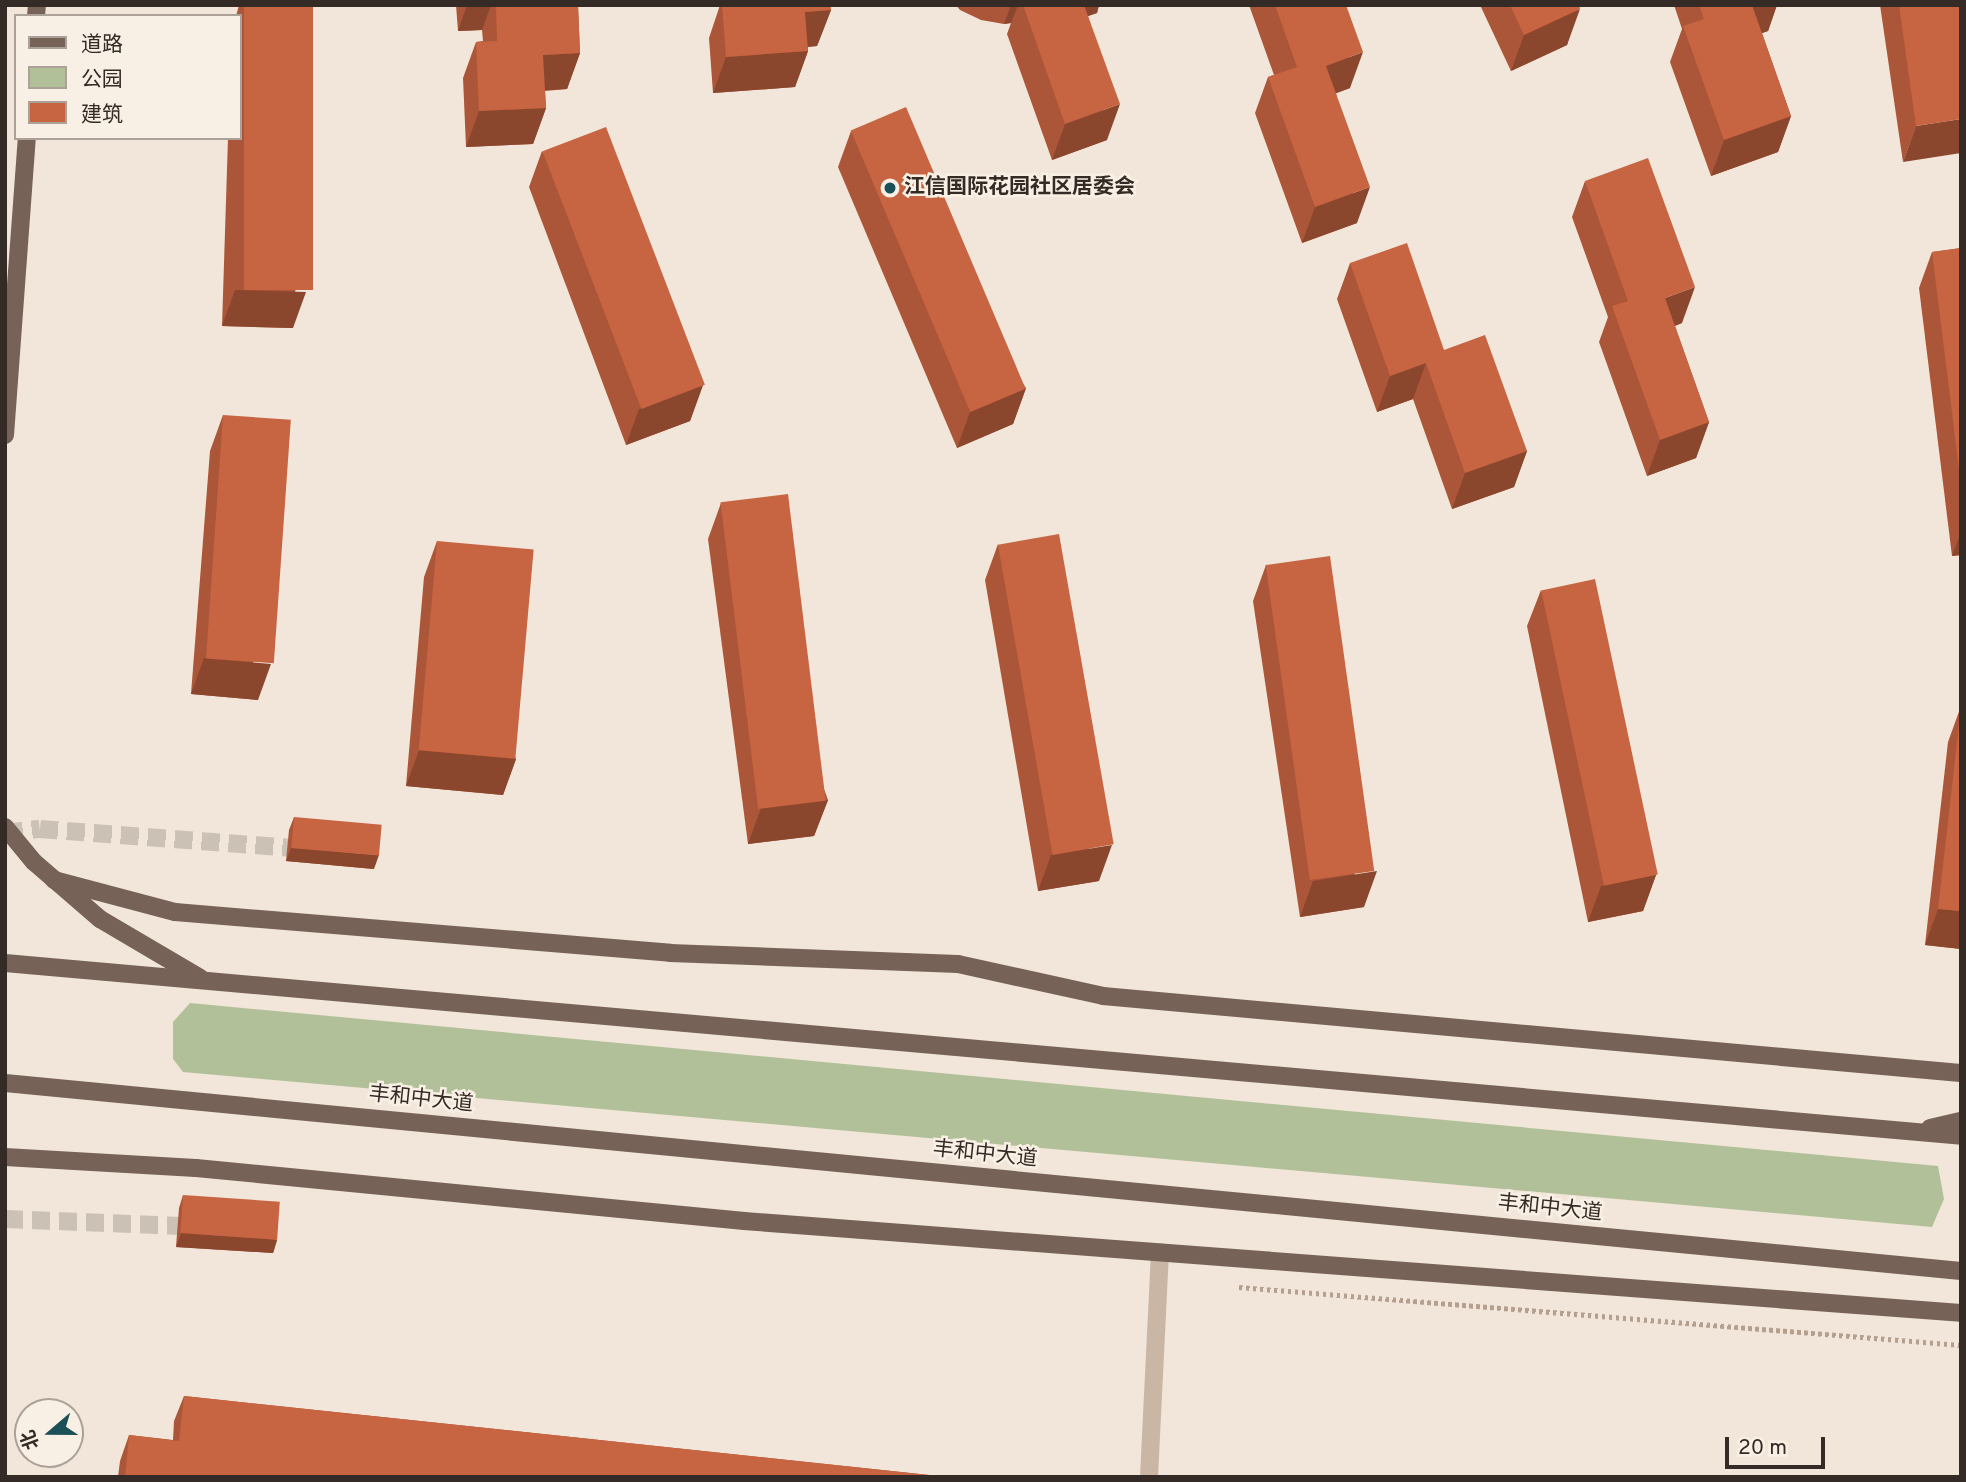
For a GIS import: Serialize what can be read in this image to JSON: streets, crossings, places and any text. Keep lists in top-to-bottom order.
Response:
{
  "streets": {
    "main road": ["丰和中大道"]
  },
  "places": ["江信国际花园社区居委会"],
  "legend": ["道路", "公园", "建筑"],
  "scale_bar": "20 m",
  "north": "left"
}
